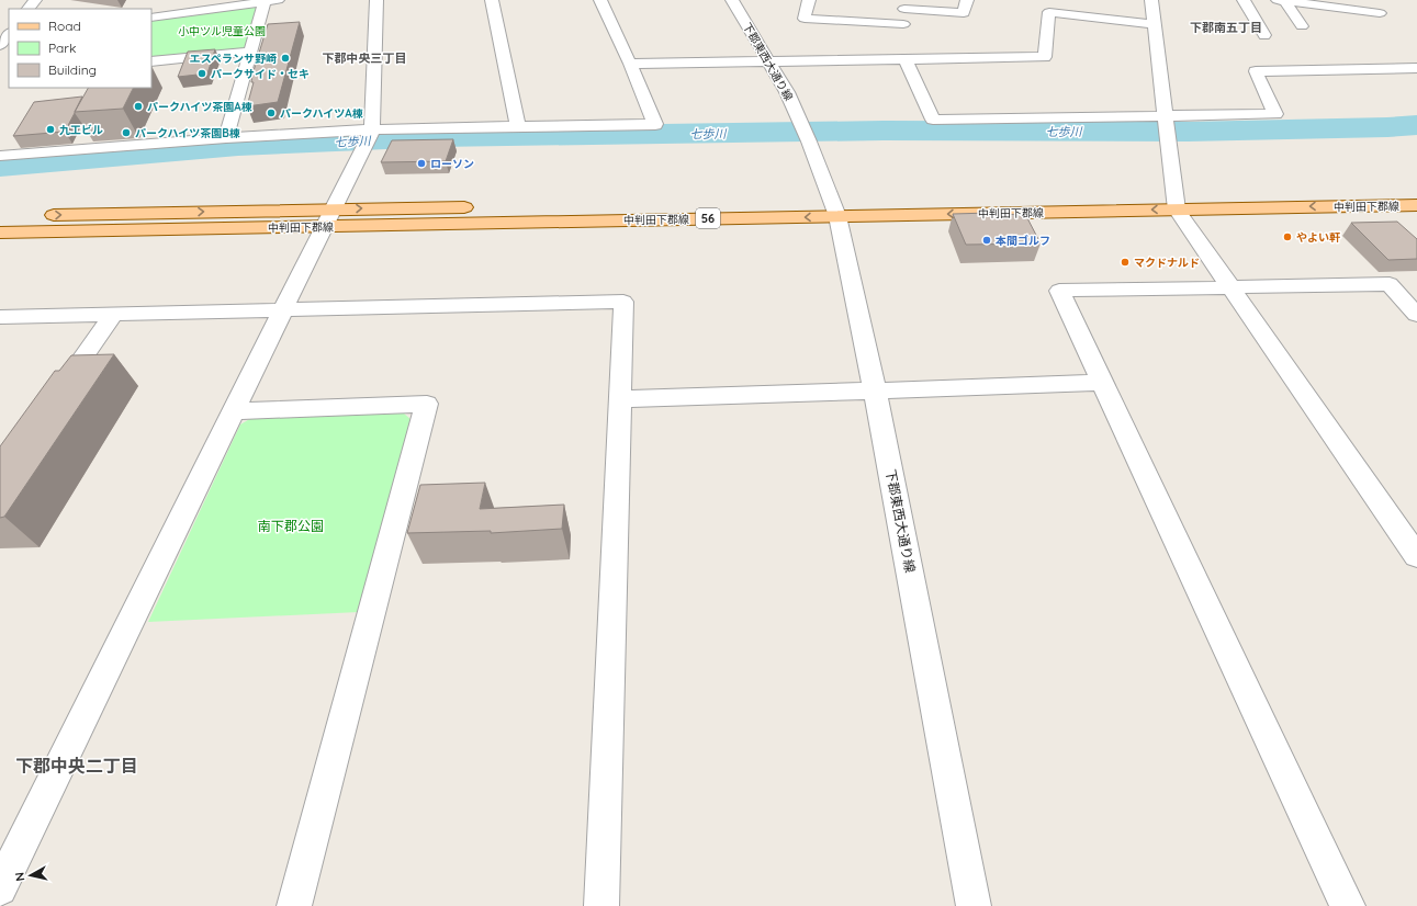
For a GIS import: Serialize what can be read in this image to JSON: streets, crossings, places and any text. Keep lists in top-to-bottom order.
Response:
{
  "streets": {
    "main road": ["中判田下郡線", "56"],
    "street": ["下郡東西大通り線"]
  },
  "crossings": [
    ["下郡東西大通り線", "中判田下郡線"]
  ],
  "districts": ["下郡南五丁目", "下郡中央三丁目", "下郡中央二丁目"],
  "water": ["七歩川"],
  "parks": ["小中ツル児童公園", "南下郡公園"],
  "places": [
    "エスペランサ野崎",
    "パークサイド・セキ",
    "パークハイツ茶園A棟",
    "パークハイツA棟",
    "九工ビル",
    "パークハイツ茶園B棟",
    "ローソン",
    "やよい軒",
    "本間ゴルフ",
    "マクドナルド"
  ],
  "legend": ["Road", "Park", "Building"],
  "north": "left"
}
